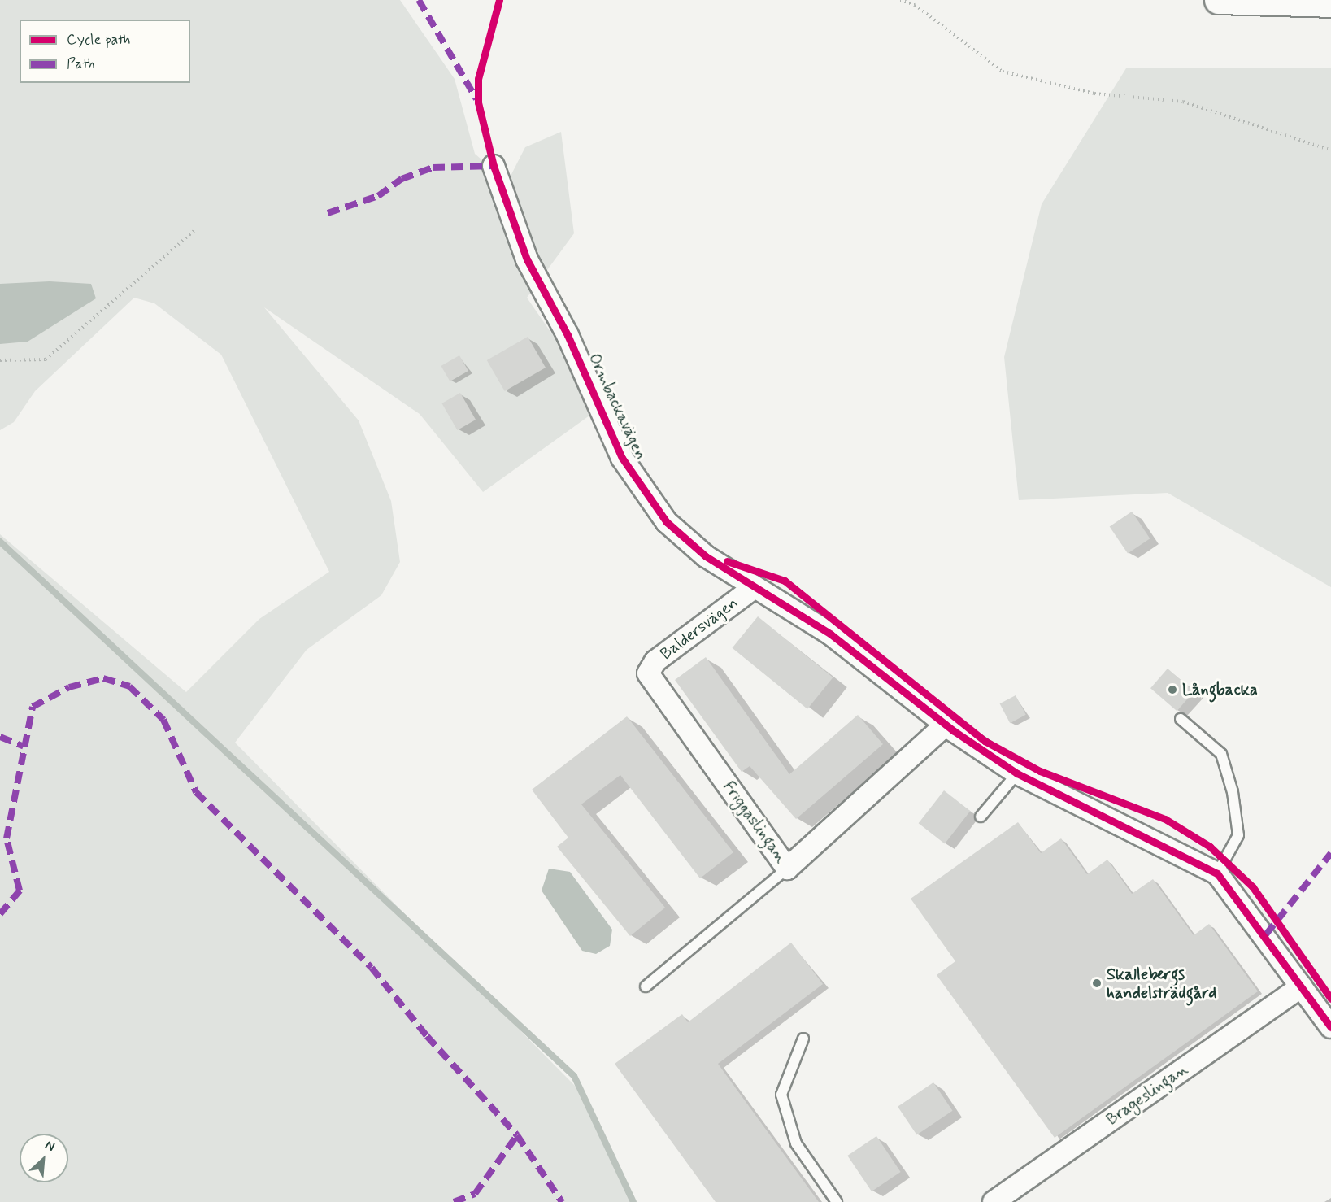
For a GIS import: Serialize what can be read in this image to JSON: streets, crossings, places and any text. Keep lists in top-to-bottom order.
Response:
{
  "streets": {
    "street": [
      "Ormbackavägen",
      "Baldersvägen",
      "Friggaslingan",
      "Brageslingan"
    ]
  },
  "crossings": [
    ["Ormbackavägen", "Baldersvägen"],
    ["Ormbackavägen", "Friggaslingan"],
    ["Ormbackavägen", "Brageslingan"],
    ["Baldersvägen", "Friggaslingan"]
  ],
  "places": ["Långbacka", "Skallebergs handelsträdgård"],
  "legend": ["Cycle path", "Path"],
  "north": "top right"
}
